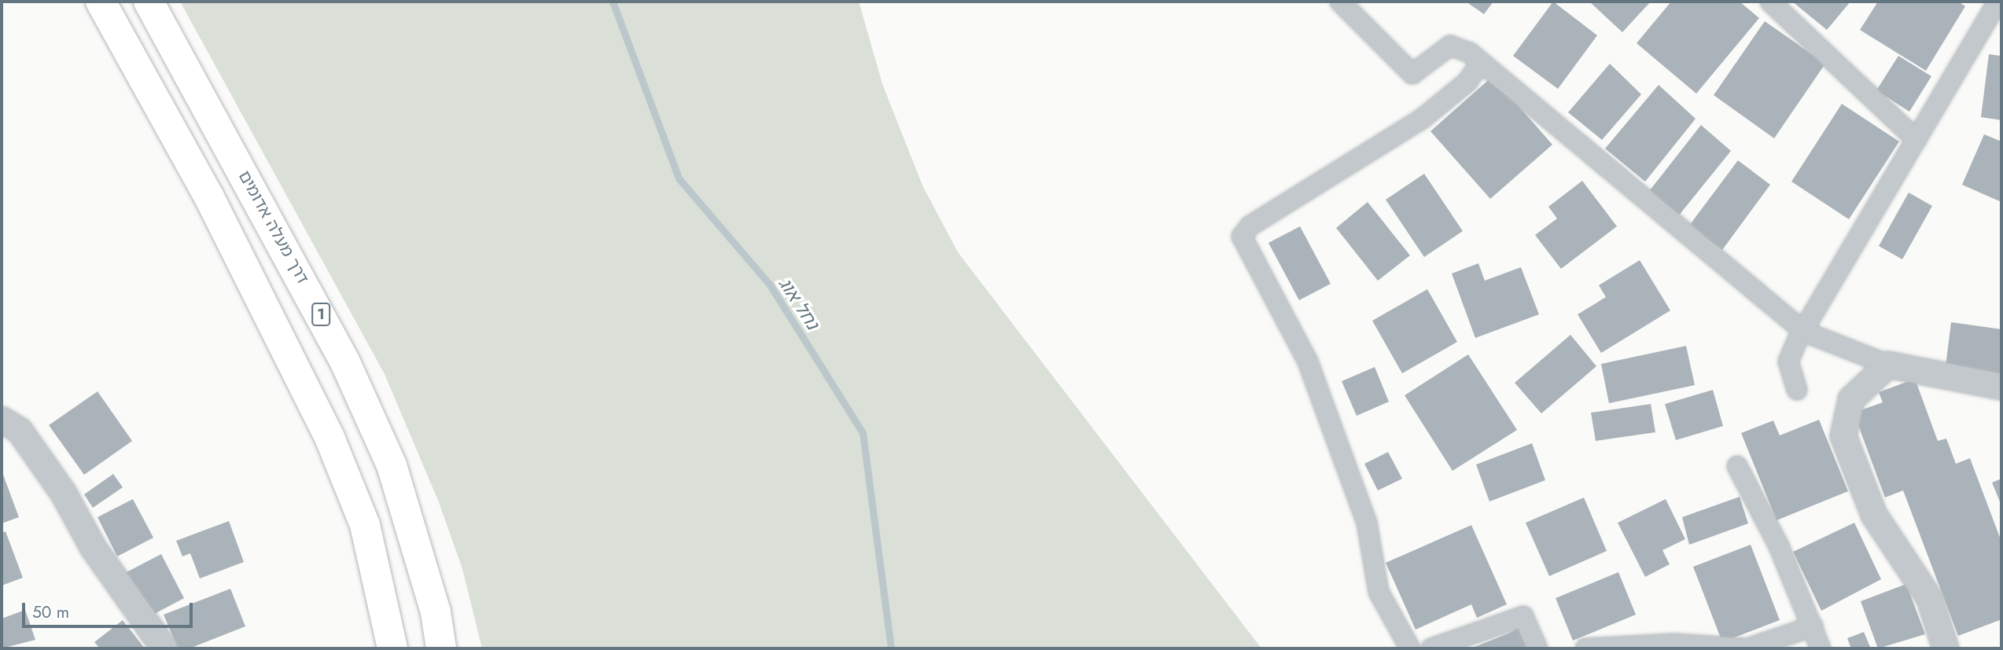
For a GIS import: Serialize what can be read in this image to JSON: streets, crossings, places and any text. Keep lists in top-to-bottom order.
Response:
{
  "streets": {
    "highway": ["דרך מעלה אדומים", "1"]
  },
  "water": ["נחל אוג"],
  "scale_bar": "50 m"
}
